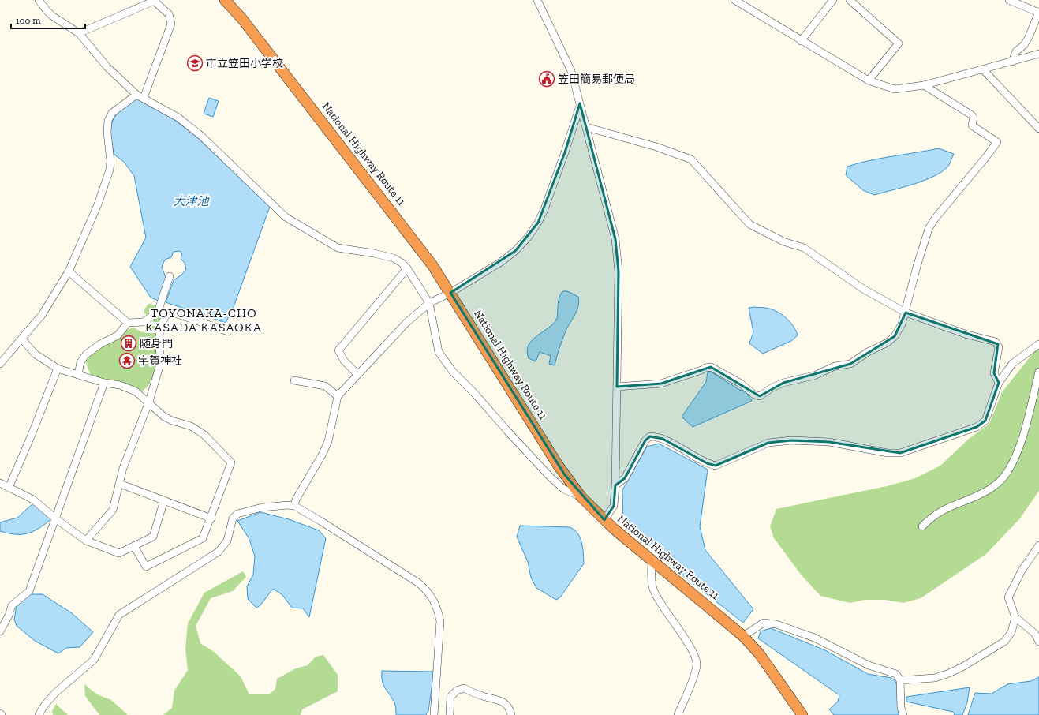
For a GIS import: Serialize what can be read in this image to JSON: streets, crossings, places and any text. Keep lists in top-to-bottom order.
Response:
{
  "streets": {
    "highway": ["National Highway Route 11"]
  },
  "districts": ["TOYONAKA-CHO KASADA KASAOKA"],
  "water": ["大津池"],
  "places": {
    "school or university": ["市立笠田小学校"],
    "public building": ["笠田簡易郵便局"],
    "building": ["随身門"],
    "temple": ["宇賀神社"]
  },
  "scale_bar": "100 m"
}
